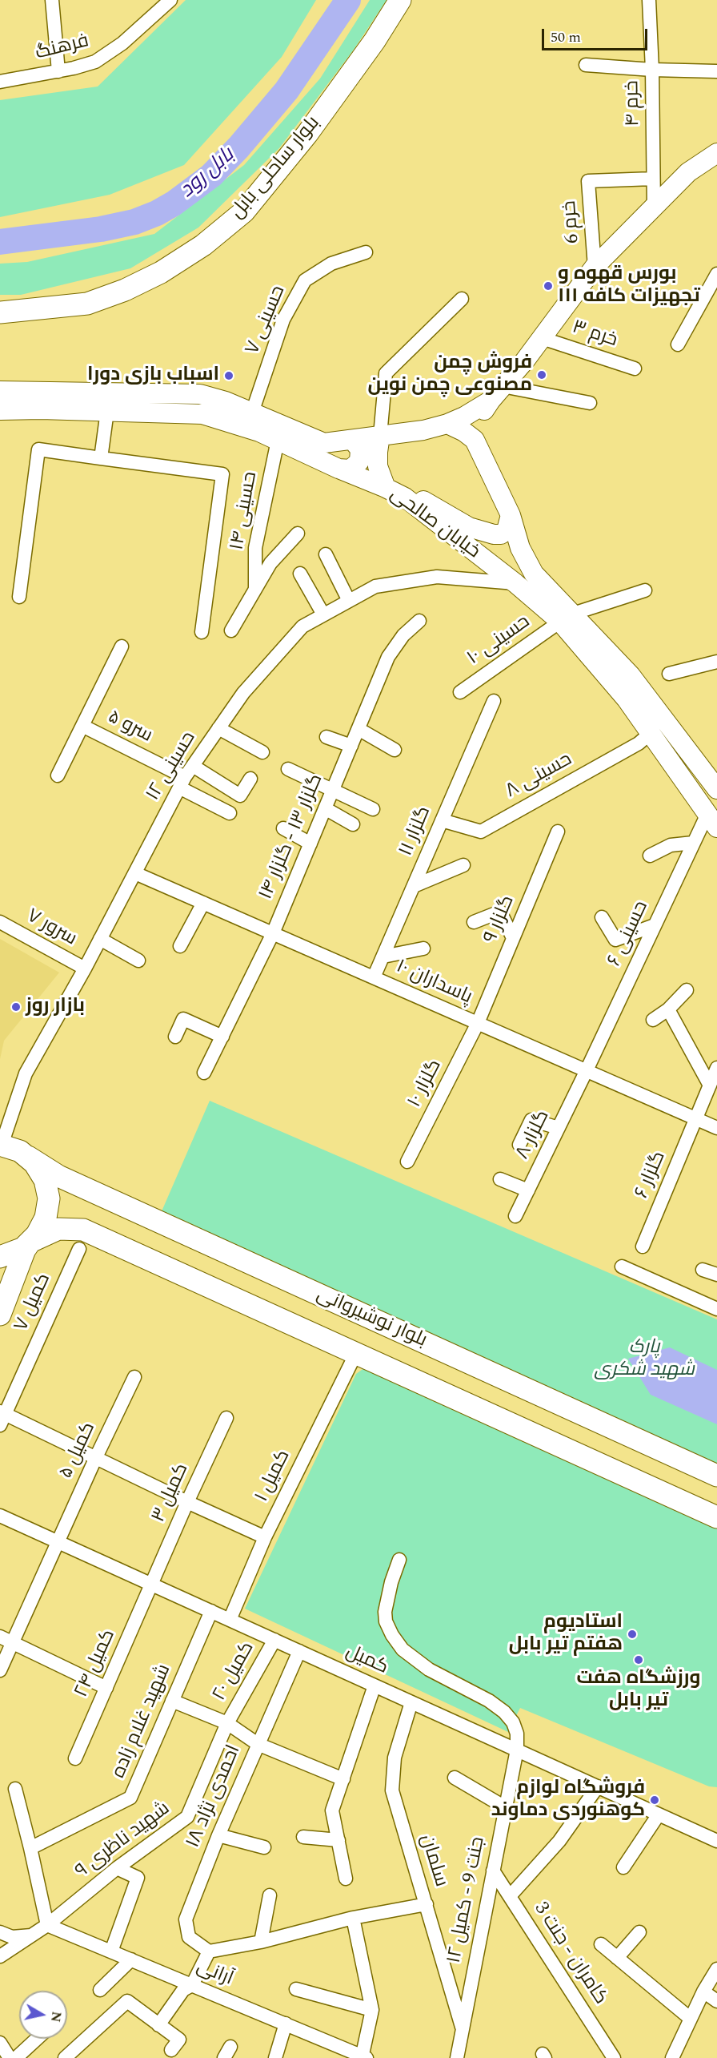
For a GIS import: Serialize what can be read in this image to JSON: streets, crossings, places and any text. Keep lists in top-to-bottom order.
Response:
{
  "streets": {
    "main road": ["بلوار ساحلی بابل", "خيابان صالحی", "بلوار نوشیروانی"],
    "street": [
      "فرهنگ",
      "خرم ۴",
      "خرم 6",
      "حسینی ۷",
      "خرم ۳",
      "حسینی ۱۴",
      "حسینی ۱۰",
      "سرو ۵",
      "حسینی ۱۲",
      "حسینی ۸",
      "گلزار ١١",
      "گلزار ۱۳ - گلزار ۱۴",
      "گلزار ٩",
      "سرور ۷",
      "حسینی ۶",
      "پاسداران ١٠",
      "گلزار ۱۰",
      "گلزار ۸",
      "گلزار ۶",
      "کمیل ۷",
      "کمیل ۵",
      "کمیل ۱",
      "کمیل ۳",
      "کمیل",
      "کمیل ۲۴",
      "کمیل ۲۰",
      "شهید غلام زاده",
      "احمدی نژاد ۱۸",
      "شهید ناظری ۹",
      "سلمان",
      "جنت 9 - کمیل ۱۲",
      "کامران - جنت 3",
      "آرانی"
    ]
  },
  "crossings": [
    ["خرم ۴", "خرم 6"],
    ["حسینی ۱۴", "خيابان صالحی"],
    ["خيابان صالحی", "حسینی ۱۰"],
    ["خيابان صالحی", "حسینی ۱۲"],
    ["خيابان صالحی", "حسینی ۸"],
    ["خيابان صالحی", "حسینی ۶"],
    ["سرو ۵", "حسینی ۱۲"],
    ["حسینی ۱۲", "سرور ۷"],
    ["حسینی ۱۲", "پاسداران ١٠"],
    ["حسینی ۱۲", "بلوار نوشیروانی"],
    ["حسینی ۸", "گلزار ١١"],
    ["گلزار ١١", "پاسداران ١٠"],
    ["گلزار ۱۳ - گلزار ۱۴", "پاسداران ١٠"],
    ["گلزار ٩", "پاسداران ١٠"],
    ["گلزار ٩", "گلزار ۱۰"],
    ["حسینی ۶", "پاسداران ١٠"],
    ["حسینی ۶", "گلزار ۸"],
    ["پاسداران ١٠", "گلزار ۱۰"],
    ["پاسداران ١٠", "گلزار ۸"],
    ["پاسداران ١٠", "گلزار ۶"],
    ["بلوار نوشیروانی", "کمیل ۱"],
    ["کمیل ۵", "کمیل"],
    ["کمیل ۱", "کمیل"],
    ["کمیل ۳", "کمیل"],
    ["کمیل ۳", "کمیل ۲۴"],
    ["کمیل", "کمیل ۲۴"],
    ["کمیل", "کمیل ۲۰"],
    ["کمیل", "شهید غلام زاده"],
    ["کمیل", "احمدی نژاد ۱۸"],
    ["کمیل", "سلمان"],
    ["کمیل", "جنت 9 - کمیل ۱۲"],
    ["کمیل ۲۰", "شهید ناظری ۹"],
    ["شهید ناظری ۹", "آرانی"],
    ["سلمان", "جنت 9 - کمیل ۱۲"],
    ["جنت 9 - کمیل ۱۲", "کامران - جنت 3"]
  ],
  "water": ["بابل رود"],
  "parks": ["پارک شهید شکری"],
  "places": [
    "بورس قهوه و تجهیزات کافه ۱۱۱",
    "فروش چمن مصنوعی چمن نوین",
    "اسباب بازی دورا",
    "بازار روز",
    "استادیوم هفتم تیر بابل",
    "ورزشگاه هفت تیر بابل",
    "فروشگاه لوازم کوهنوردی دماوند"
  ],
  "scale_bar": "50 m",
  "north": "right"
}
